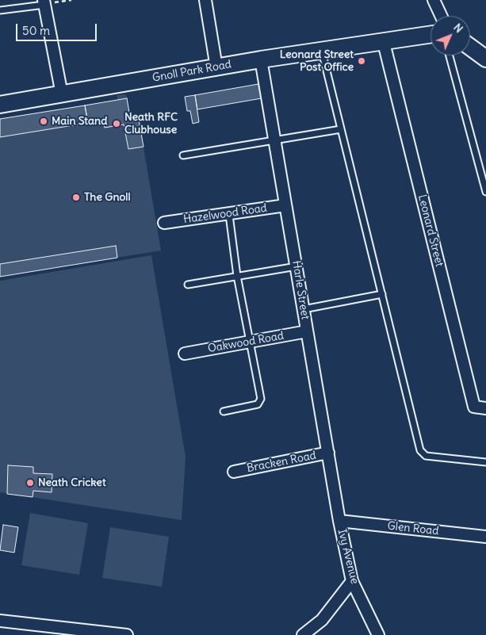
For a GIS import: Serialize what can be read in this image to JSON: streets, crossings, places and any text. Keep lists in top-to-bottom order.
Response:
{
  "streets": {
    "main road": ["Gnoll Park Road"],
    "street": [
      "Hazelwood Road",
      "Leonard Street",
      "Harle Street",
      "Oakwood Road",
      "Bracken Road",
      "Glen Road",
      "Ivy Avenue"
    ]
  },
  "crossings": [
    ["Gnoll Park Road", "Leonard Street"],
    ["Gnoll Park Road", "Harle Street"],
    ["Hazelwood Road", "Harle Street"],
    ["Harle Street", "Oakwood Road"],
    ["Harle Street", "Bracken Road"],
    ["Harle Street", "Glen Road"],
    ["Harle Street", "Ivy Avenue"],
    ["Glen Road", "Ivy Avenue"]
  ],
  "places": [
    "Leonard Street Post Office",
    "Main Stand",
    "Neath RFC Clubhouse",
    "The Gnoll",
    "Neath Cricket"
  ],
  "scale_bar": "50 m",
  "north": "top right"
}
